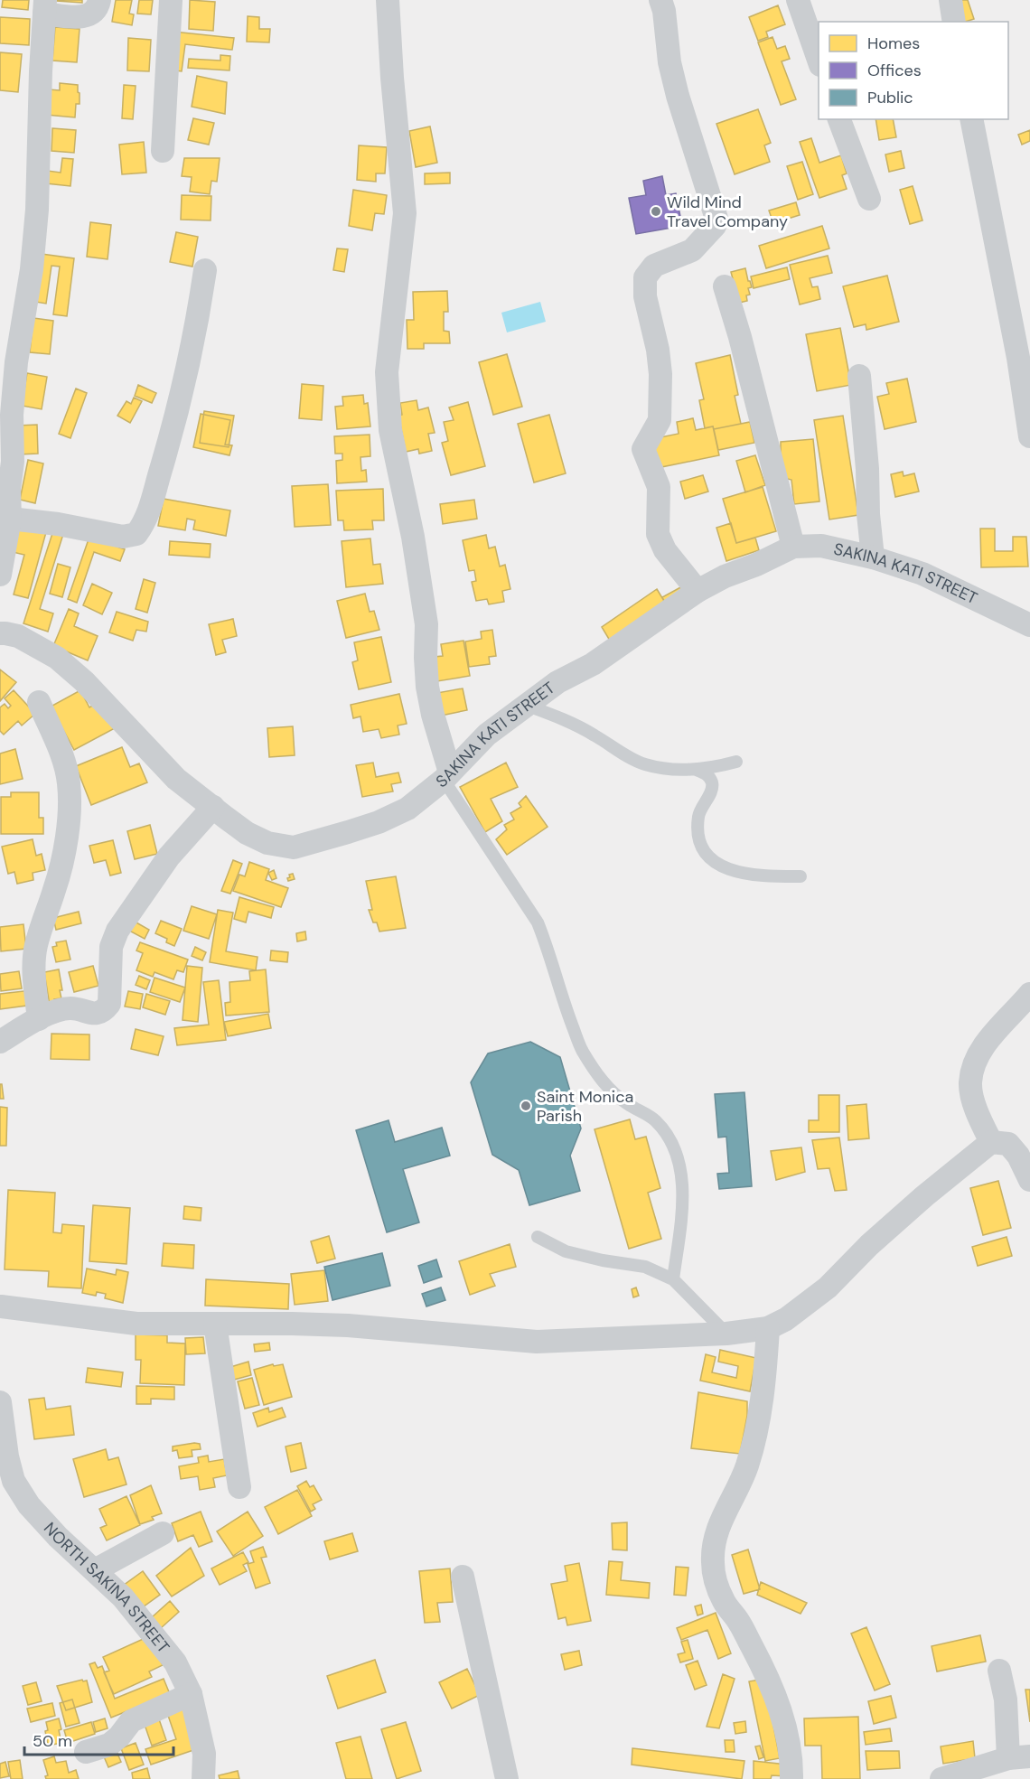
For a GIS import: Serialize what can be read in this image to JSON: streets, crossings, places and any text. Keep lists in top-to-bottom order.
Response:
{
  "streets": {
    "street": ["SAKINA KATI STREET", "NORTH SAKINA STREET"]
  },
  "places": ["Wild Mind Travel Company", "Saint Monica Parish"],
  "legend": ["Homes", "Offices", "Public"],
  "scale_bar": "50 m"
}
